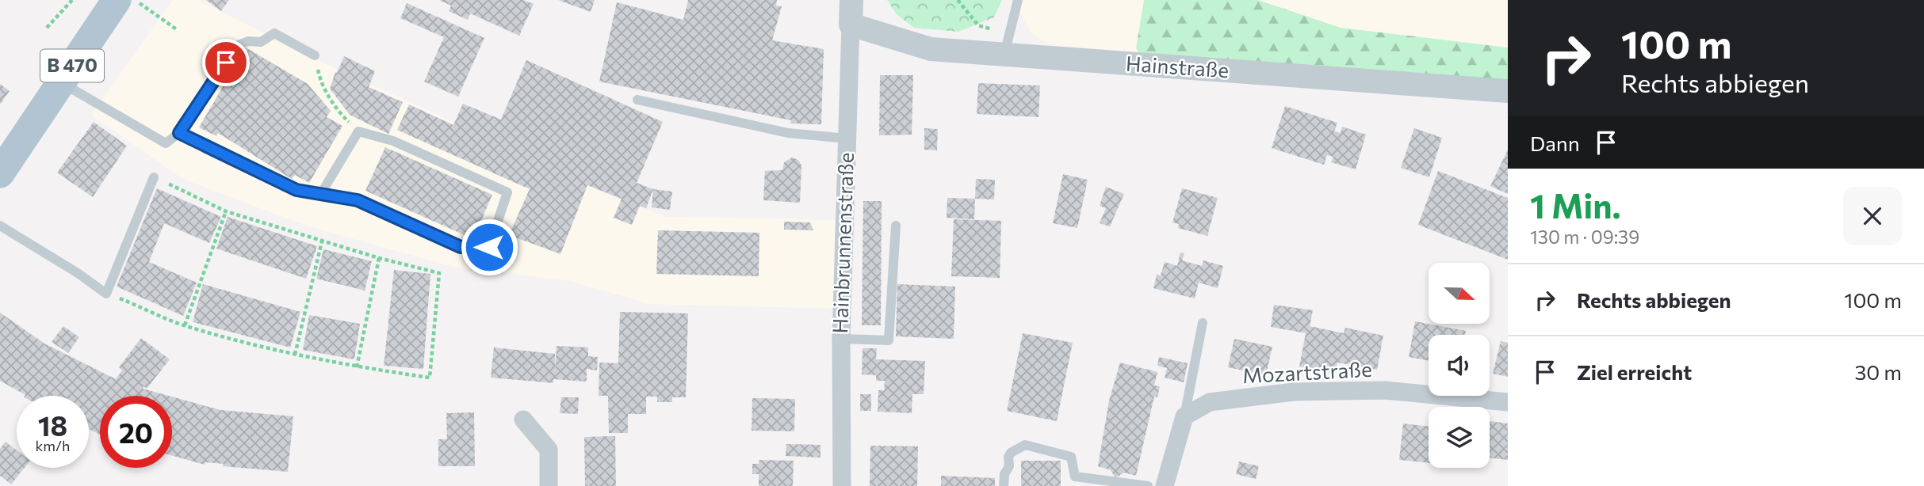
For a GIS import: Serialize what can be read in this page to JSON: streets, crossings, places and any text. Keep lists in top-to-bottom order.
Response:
{
  "streets": {
    "main road": ["B 470"],
    "street": ["Hainstraße", "Hainbrunnenstraße", "Mozartstraße"]
  },
  "crossings": [
    ["Hainstraße", "Hainbrunnenstraße"]
  ],
  "north": "right",
  "page": {
    "turn": ["100 m", "Rechts abbiegen"],
    "then": "Dann",
    "heading": ["1 Min.", "130 m · 09:39"],
    "list": [
      {
        "name": "Rechts abbiegen",
        "value": "100 m"
      },
      {
        "name": "Ziel erreicht",
        "value": "30 m"
      }
    ],
    "speed": "18 km/h",
    "limit": "20"
  }
}
